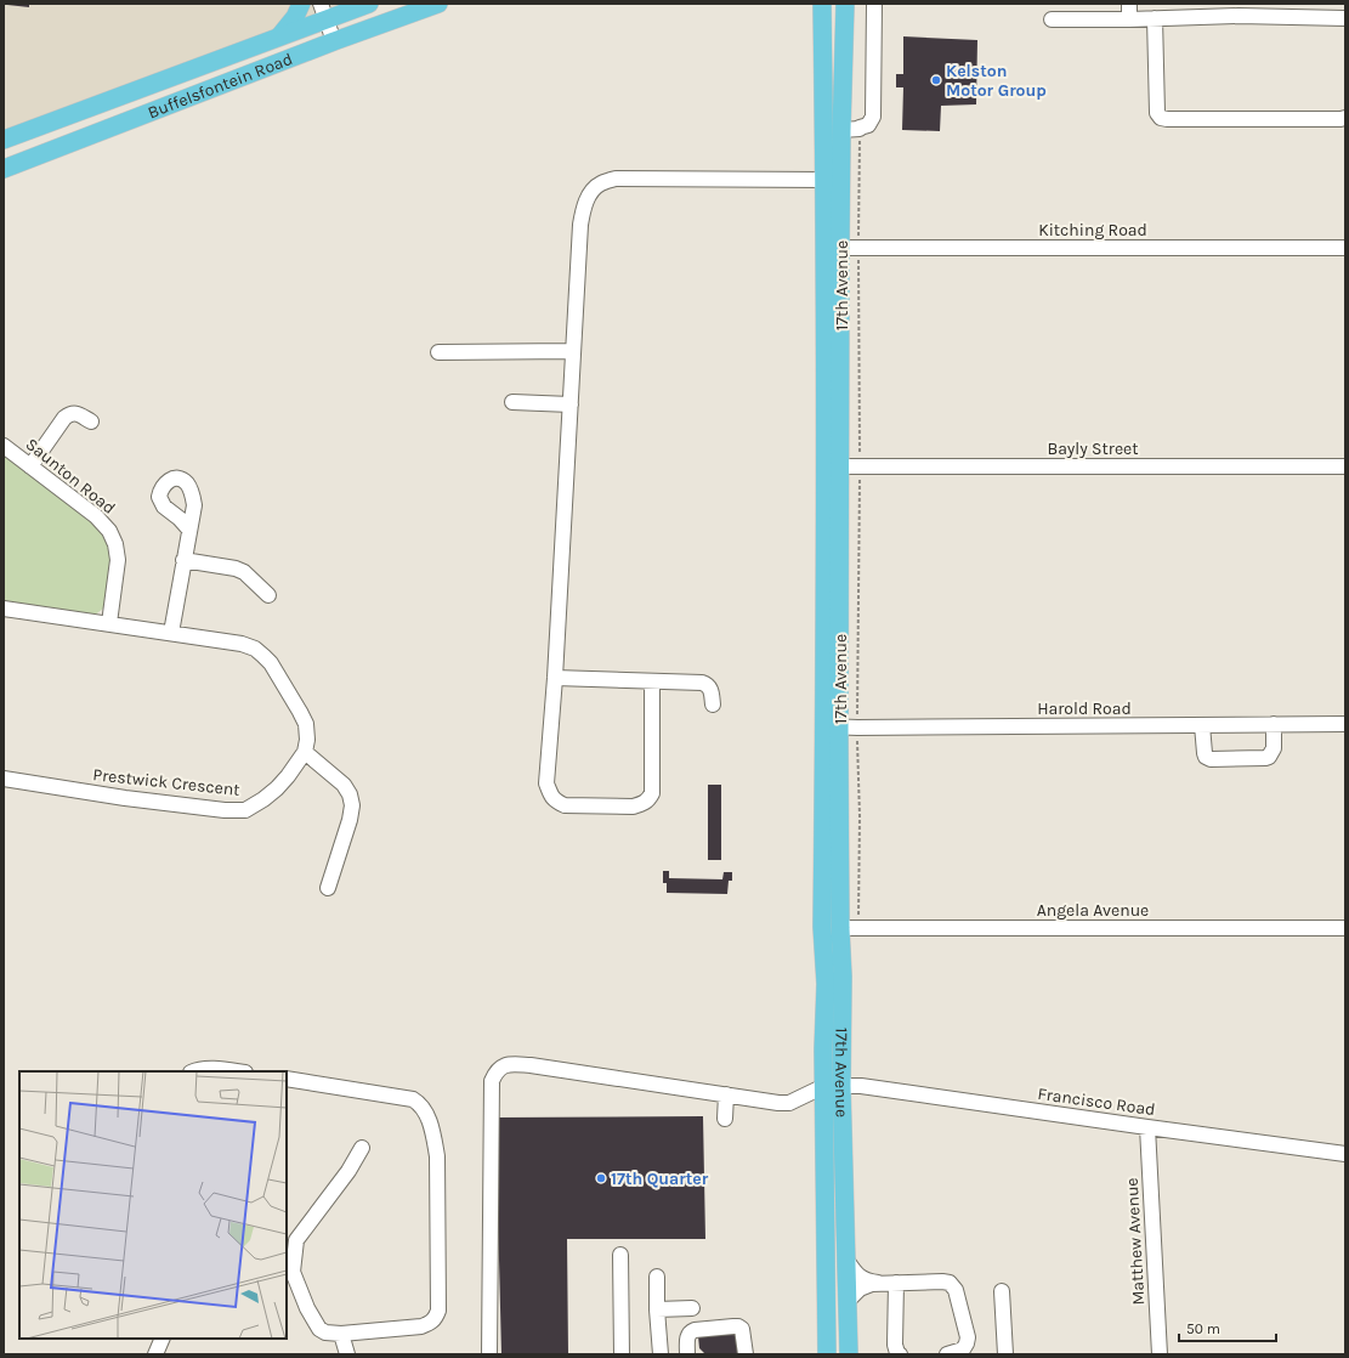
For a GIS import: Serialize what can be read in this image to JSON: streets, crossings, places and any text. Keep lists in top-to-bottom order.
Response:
{
  "streets": {
    "main road": ["Buffelsfontein Road", "17th Avenue"],
    "street": [
      "Kitching Road",
      "Bayly Street",
      "Saunton Road",
      "Harold Road",
      "Prestwick Crescent",
      "Angela Avenue",
      "Francisco Road",
      "Matthew Avenue"
    ]
  },
  "crossings": [
    ["Kitching Road", "17th Avenue"],
    ["17th Avenue", "Bayly Street"],
    ["17th Avenue", "Harold Road"],
    ["17th Avenue", "Angela Avenue"],
    ["17th Avenue", "Francisco Road"],
    ["Francisco Road", "Matthew Avenue"]
  ],
  "places": ["Kelston Motor Group", "17th Quarter"],
  "scale_bar": "50 m"
}
